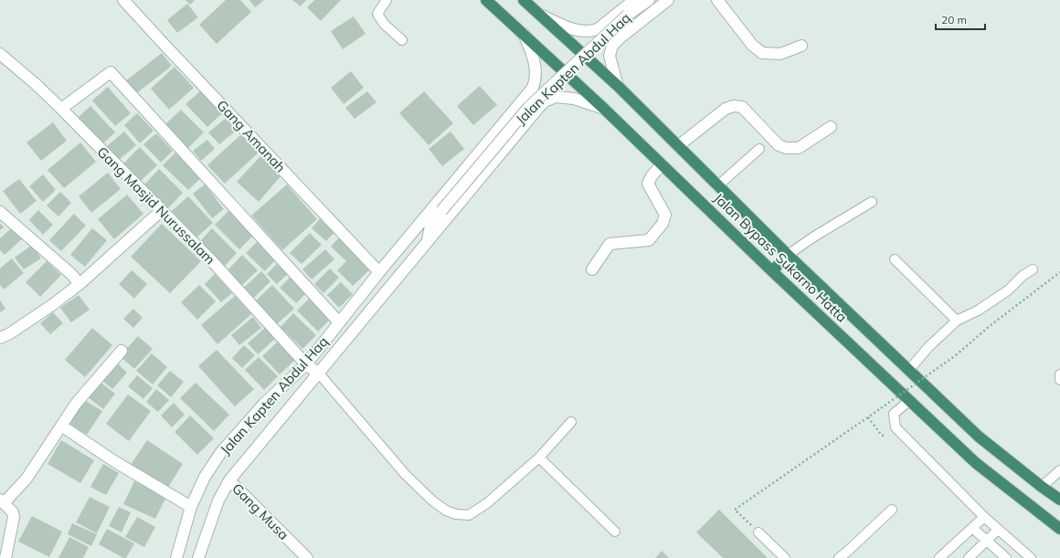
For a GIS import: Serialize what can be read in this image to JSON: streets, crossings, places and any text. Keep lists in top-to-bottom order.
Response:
{
  "streets": {
    "highway": ["Jalan Bypass Sukarno Hatta"],
    "street": [
      "Jalan Kapten Abdul Haq",
      "Gang Amanah",
      "Gang Masjid Nurussalam",
      "Gang Musa"
    ]
  },
  "crossings": [
    ["Jalan Kapten Abdul Haq", "Gang Amanah"],
    ["Jalan Kapten Abdul Haq", "Gang Masjid Nurussalam"],
    ["Jalan Kapten Abdul Haq", "Jalan Bypass Sukarno Hatta"],
    ["Jalan Kapten Abdul Haq", "Gang Musa"]
  ],
  "scale_bar": "20 m"
}
